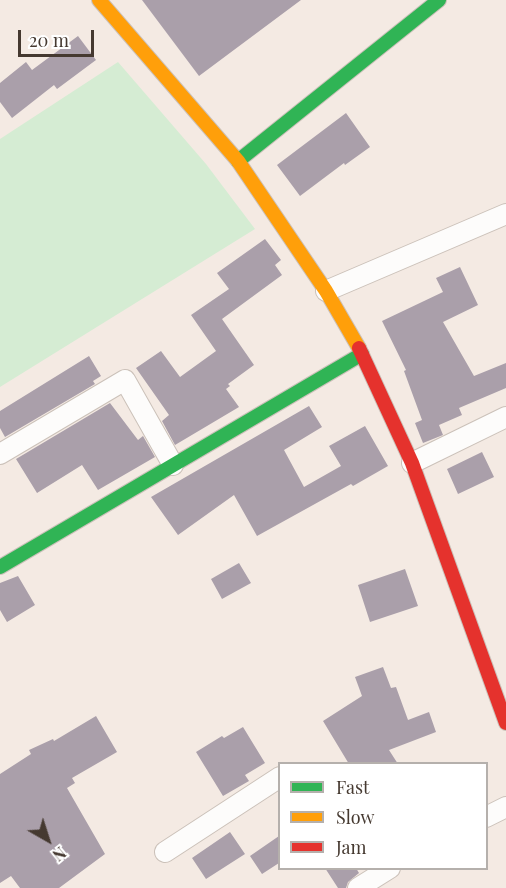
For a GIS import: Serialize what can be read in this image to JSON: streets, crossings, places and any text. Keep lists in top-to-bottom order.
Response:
{
  "legend": ["Fast", "Slow", "Jam"],
  "scale_bar": "20 m",
  "north": "bottom right"
}
